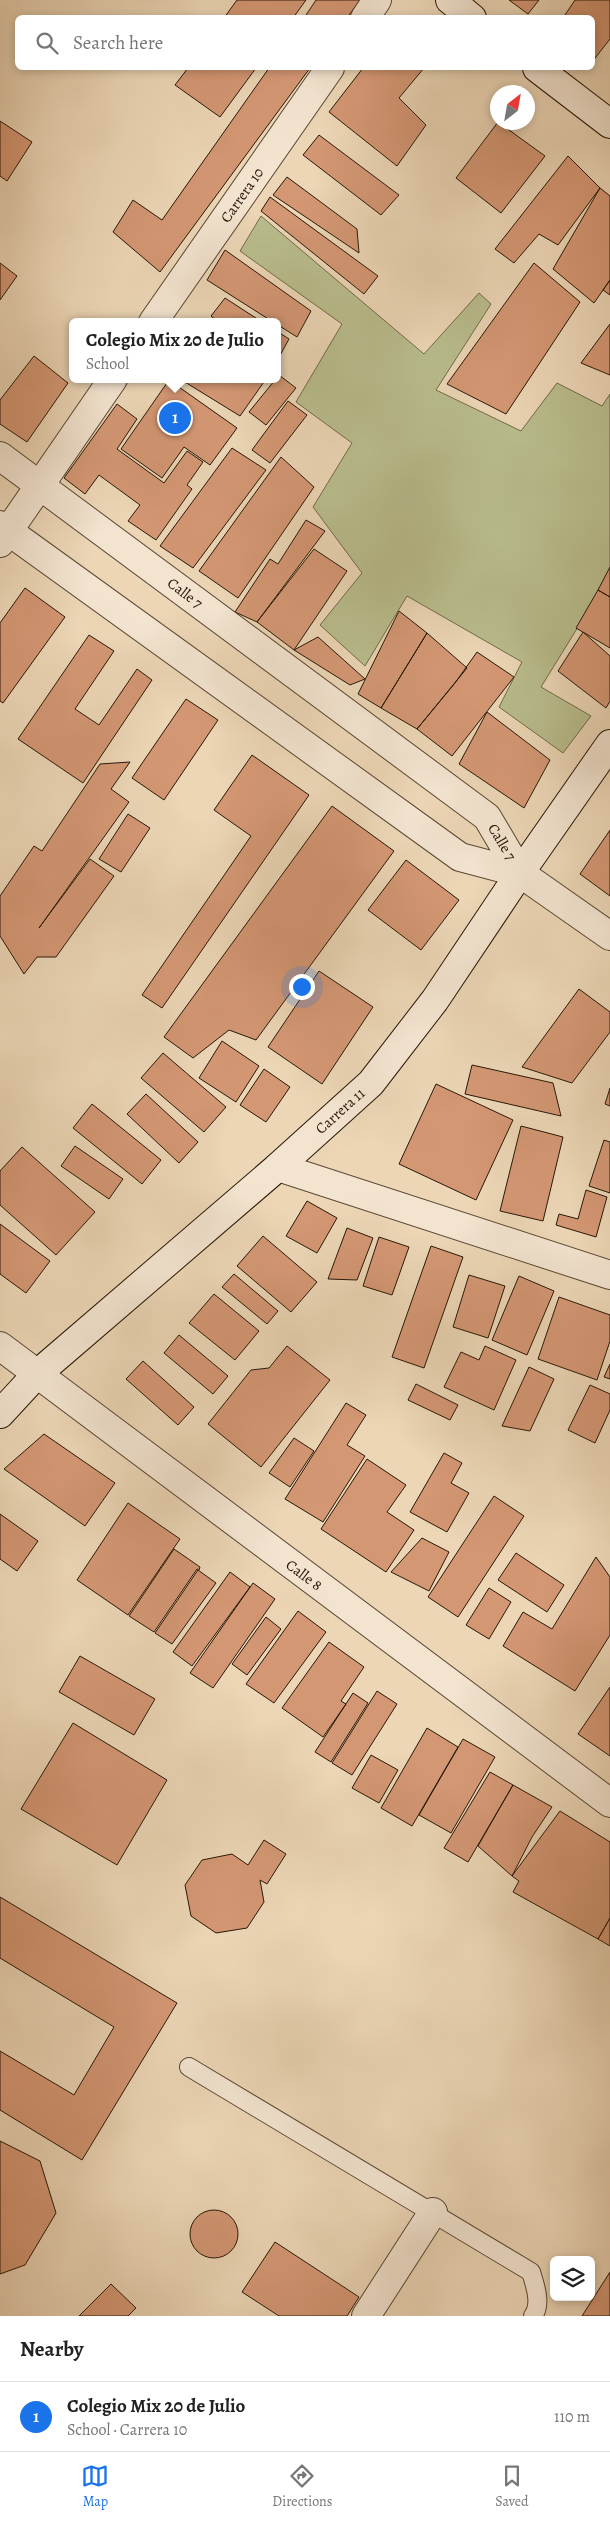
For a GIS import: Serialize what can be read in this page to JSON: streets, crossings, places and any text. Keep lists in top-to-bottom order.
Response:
{
  "streets": {
    "street": [
      "Carrera 10",
      "Calle 7",
      "Carrera 11",
      "Calle 8"
    ]
  },
  "crossings": [
    ["Calle 7", "Carrera 11"],
    ["Carrera 11", "Calle 8"]
  ],
  "north": "top right",
  "page": {
    "search": "Search here",
    "popup": ["Colegio Mix 20 de Julio", "School"],
    "pins": "1",
    "heading": "Nearby",
    "list": [
      {
        "mark": "1",
        "name": "Colegio Mix 20 de Julio",
        "note": "School · Carrera 10",
        "value": "110 m"
      }
    ],
    "nav": ["Map", "Directions", "Saved"]
  }
}
